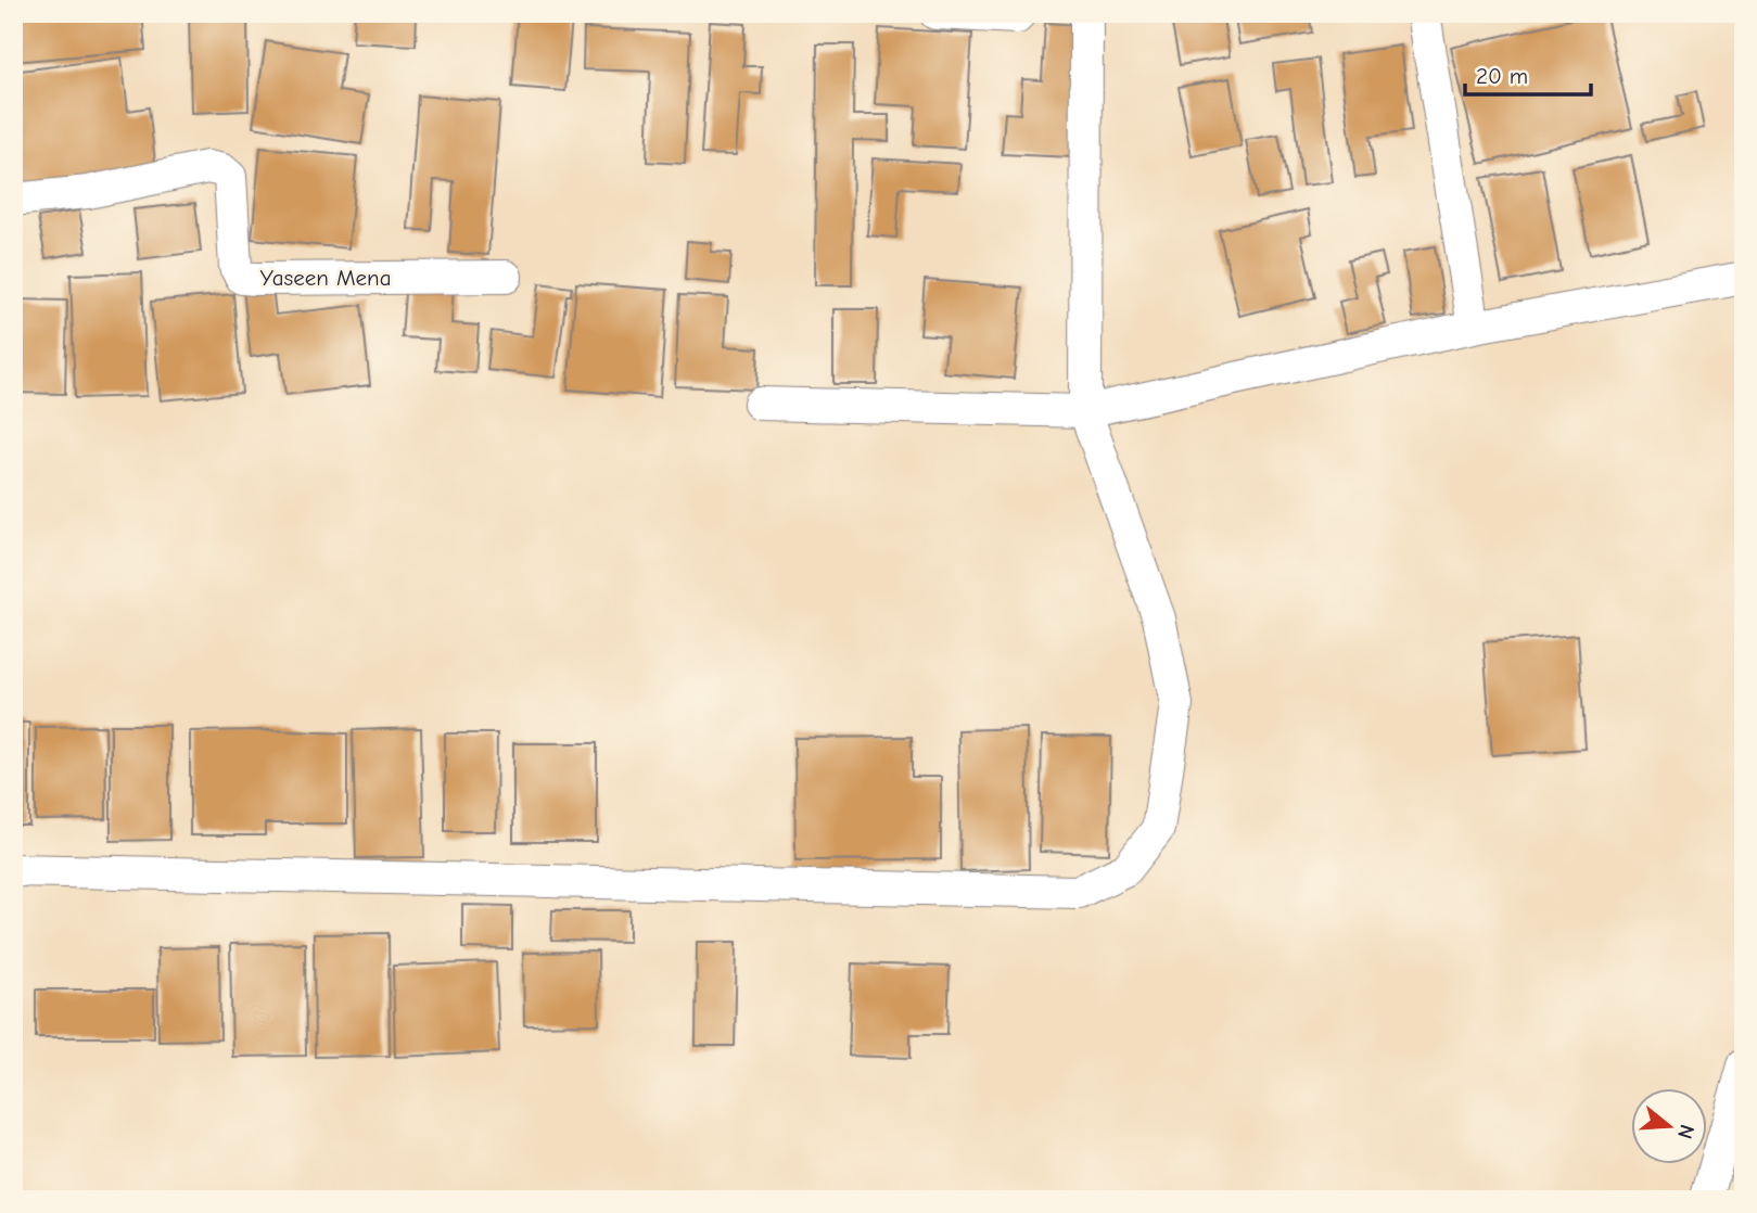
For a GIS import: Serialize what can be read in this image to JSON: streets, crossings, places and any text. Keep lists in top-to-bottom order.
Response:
{
  "streets": {
    "street": ["Yaseen Mena"]
  },
  "scale_bar": "20 m",
  "north": "right"
}
